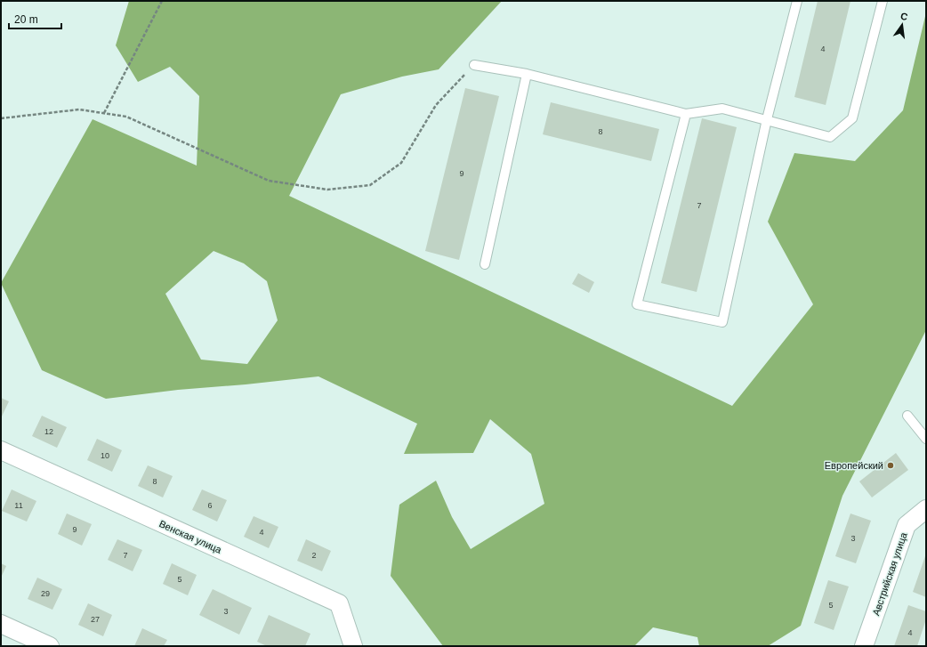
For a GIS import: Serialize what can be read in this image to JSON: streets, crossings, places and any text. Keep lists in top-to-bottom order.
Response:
{
  "streets": {
    "street": ["Венская улица", "Австрийская улица"]
  },
  "places": ["Европейский"],
  "house_numbers": [
    "4",
    "8",
    "9",
    "7",
    "12",
    "10",
    "8",
    "11",
    "6",
    "9",
    "4",
    "3",
    "7",
    "2",
    "5",
    "29",
    "5",
    "3",
    "27",
    "4"
  ],
  "scale_bar": "20 m",
  "north": "top"
}
